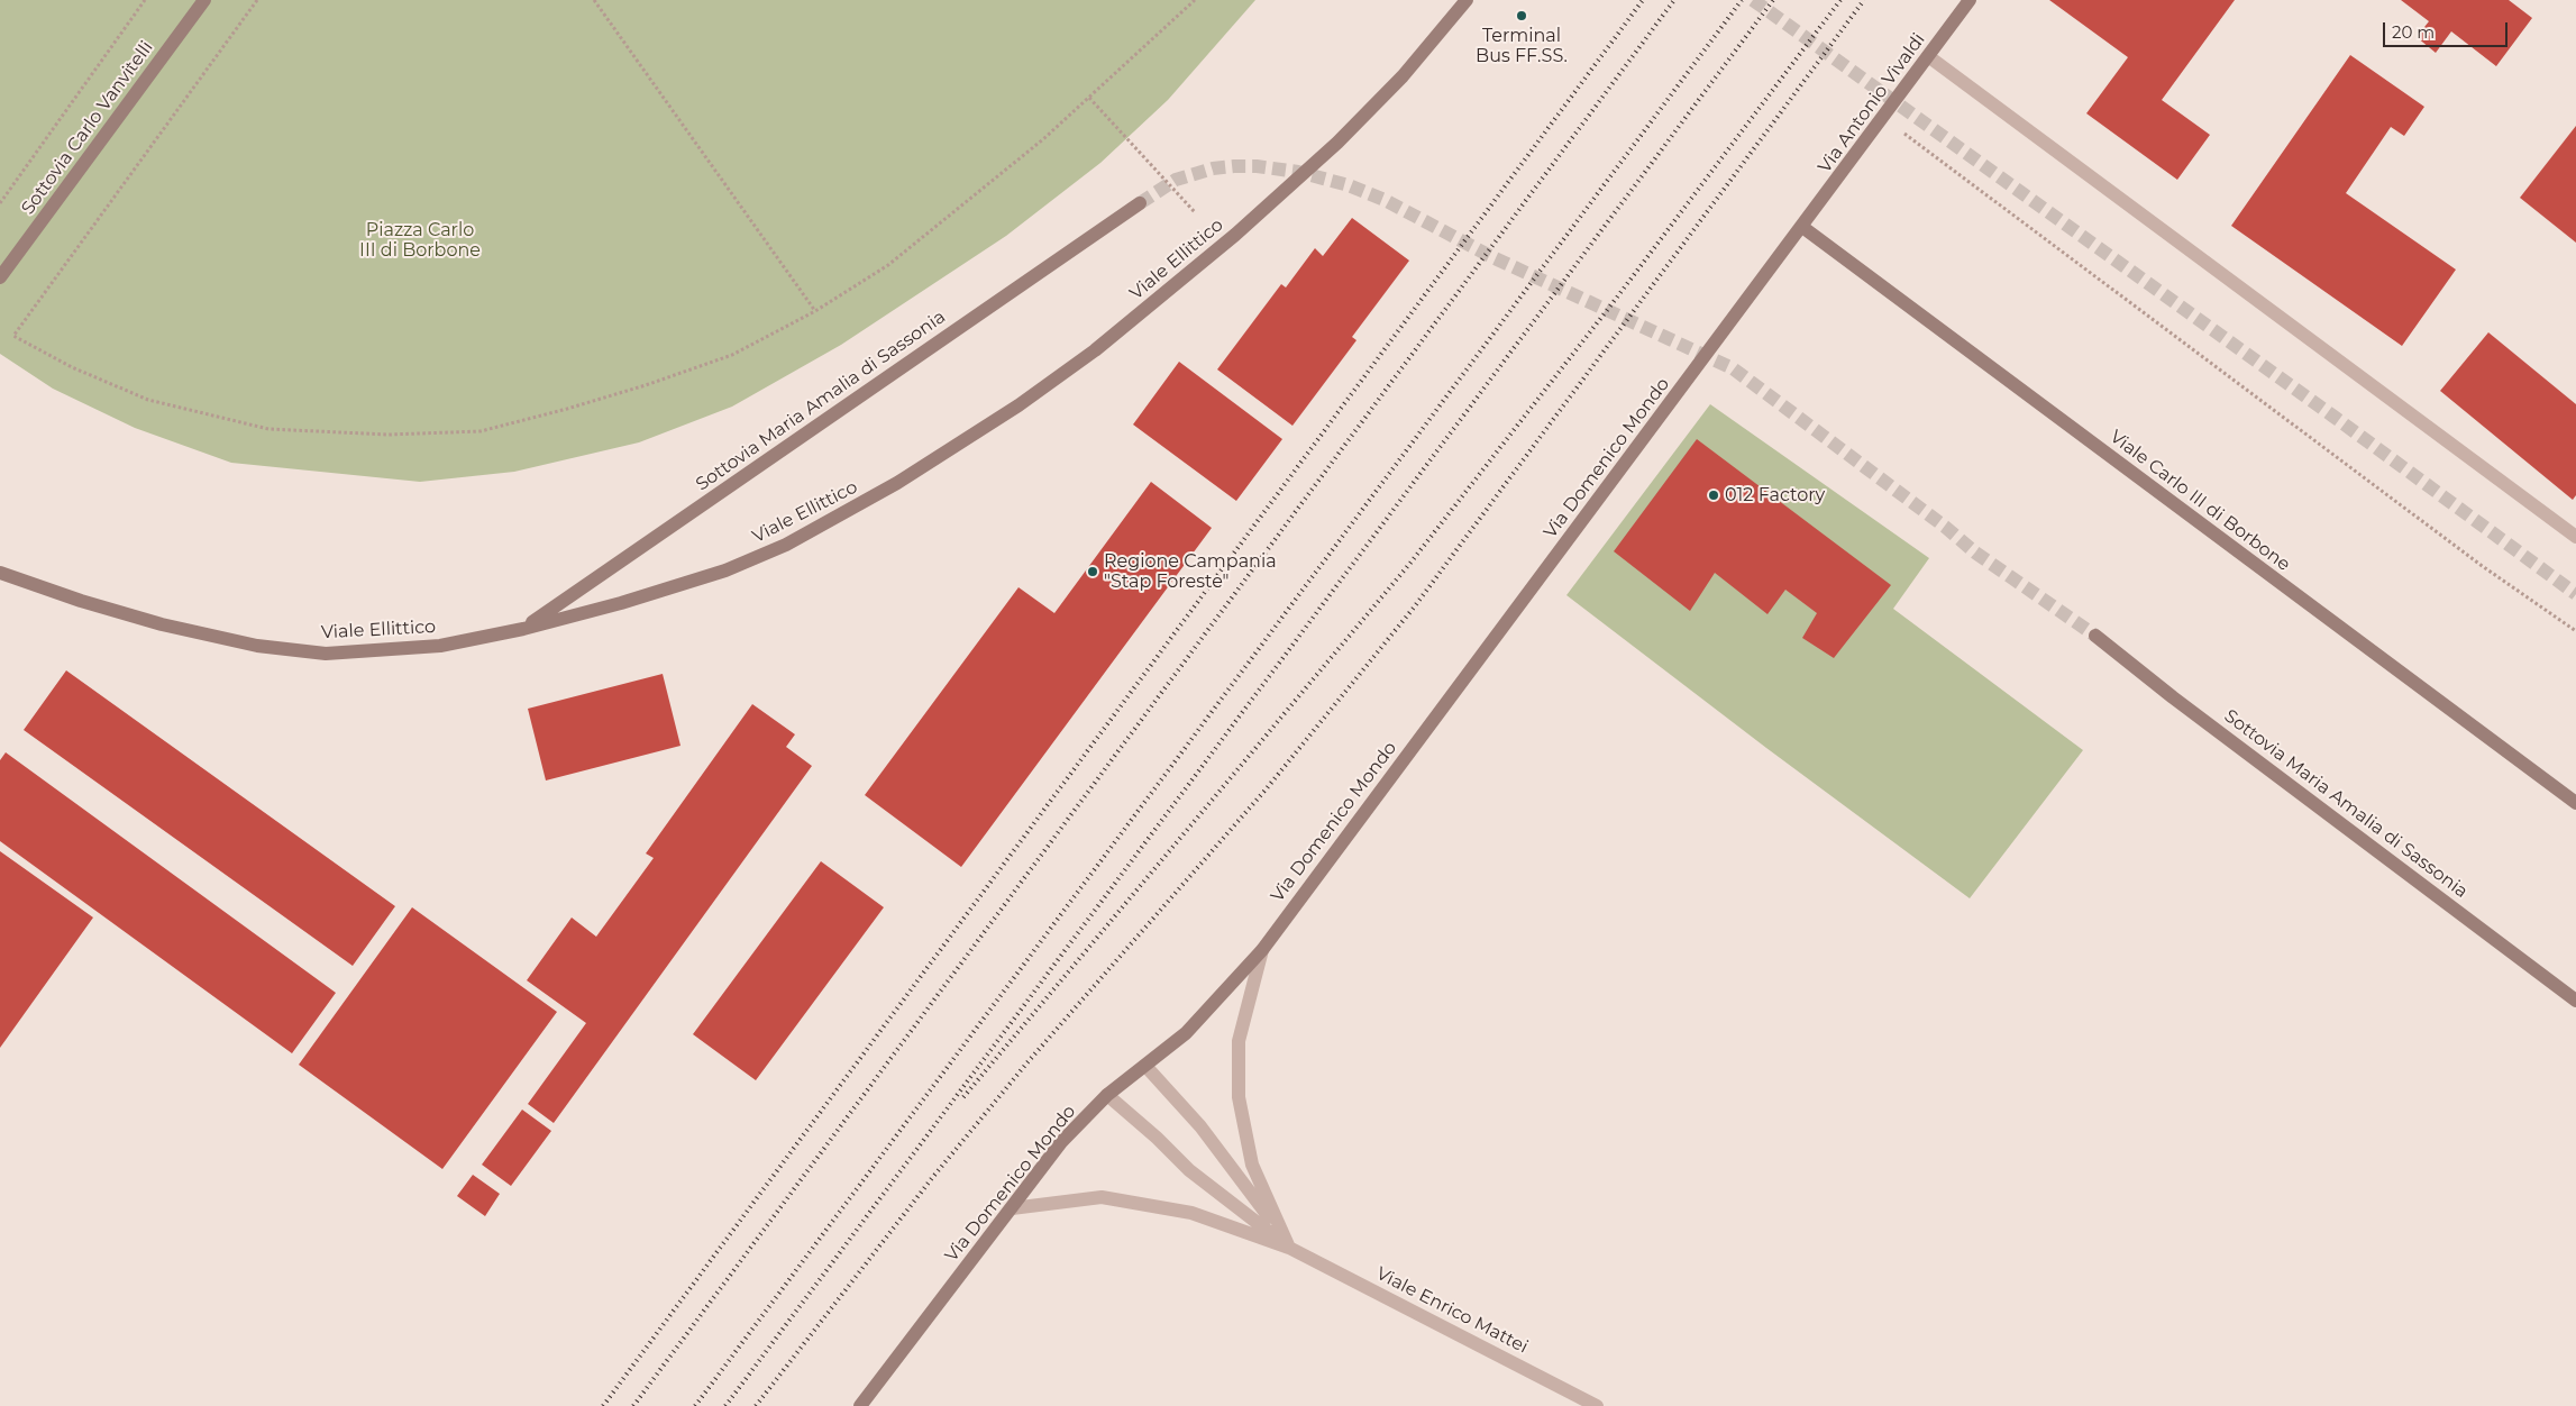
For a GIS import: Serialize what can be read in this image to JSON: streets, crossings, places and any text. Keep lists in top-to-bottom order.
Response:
{
  "streets": {
    "main road": [
      "Via Antonio Vivaldi",
      "Sottovia Carlo Vanvitelli",
      "Viale Ellittico",
      "Sottovia Maria Amalia di Sassonia",
      "Via Domenico Mondo",
      "Viale Carlo III di Borbone"
    ],
    "street": ["Viale Enrico Mattei"]
  },
  "crossings": [
    ["Via Antonio Vivaldi", "Via Domenico Mondo"],
    ["Via Antonio Vivaldi", "Viale Carlo III di Borbone"],
    ["Viale Ellittico", "Sottovia Maria Amalia di Sassonia"],
    ["Via Domenico Mondo", "Viale Carlo III di Borbone"],
    ["Via Domenico Mondo", "Viale Enrico Mattei"]
  ],
  "parks": ["Piazza Carlo III di Borbone"],
  "places": ["Terminal Bus FF.SS.", "012 Factory", "Regione Campania \"Stap Foreste\""],
  "scale_bar": "20 m"
}
